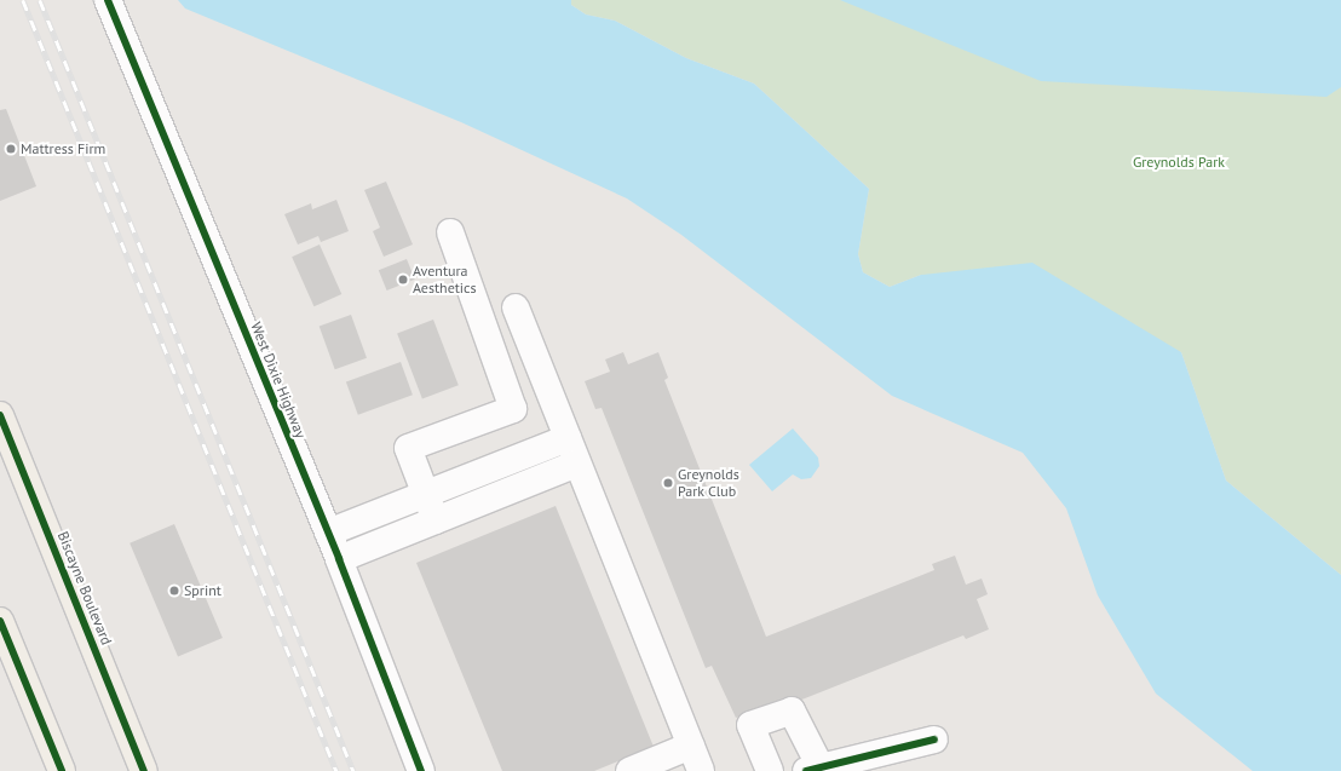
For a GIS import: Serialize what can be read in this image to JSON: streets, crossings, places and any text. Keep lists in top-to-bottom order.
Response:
{
  "streets": {
    "main road": ["Biscayne Boulevard"],
    "street": ["West Dixie Highway"]
  },
  "parks": ["Greynolds Park"],
  "places": [
    "Mattress Firm",
    "Aventura Aesthetics",
    "Greynolds Park Club",
    "Sprint"
  ]
}
